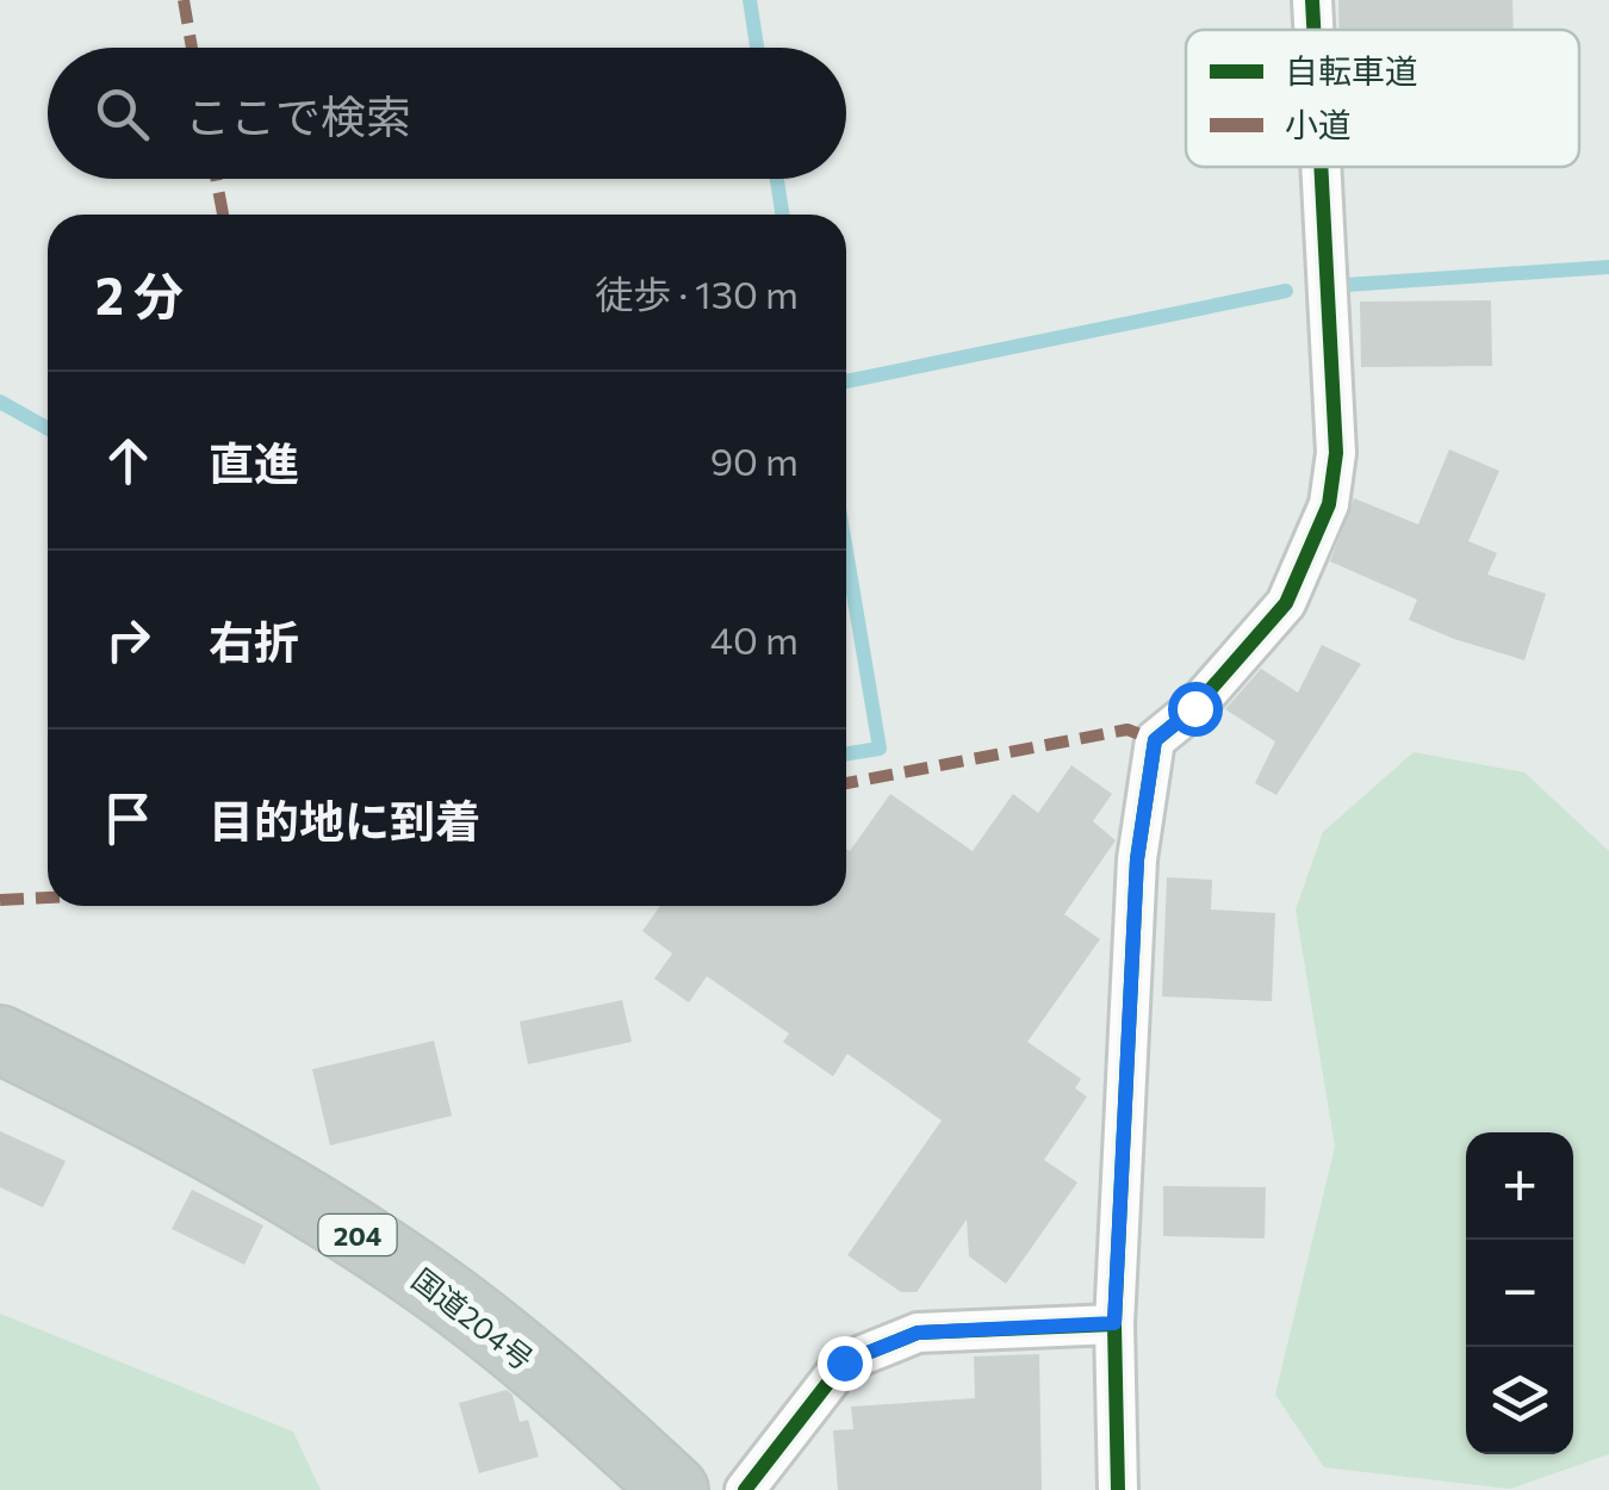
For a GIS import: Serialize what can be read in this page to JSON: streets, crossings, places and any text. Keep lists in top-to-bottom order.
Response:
{
  "streets": {
    "highway": ["204", "国道204号"]
  },
  "legend": ["自転車道", "小道"],
  "page": {
    "search": "ここで検索",
    "heading": ["2 分", "徒歩 · 130 m"],
    "list": [
      ["直進", "90 m"],
      ["右折", "40 m"],
      "目的地に到着"
    ],
    "map_buttons": ["+", "−"]
  }
}
